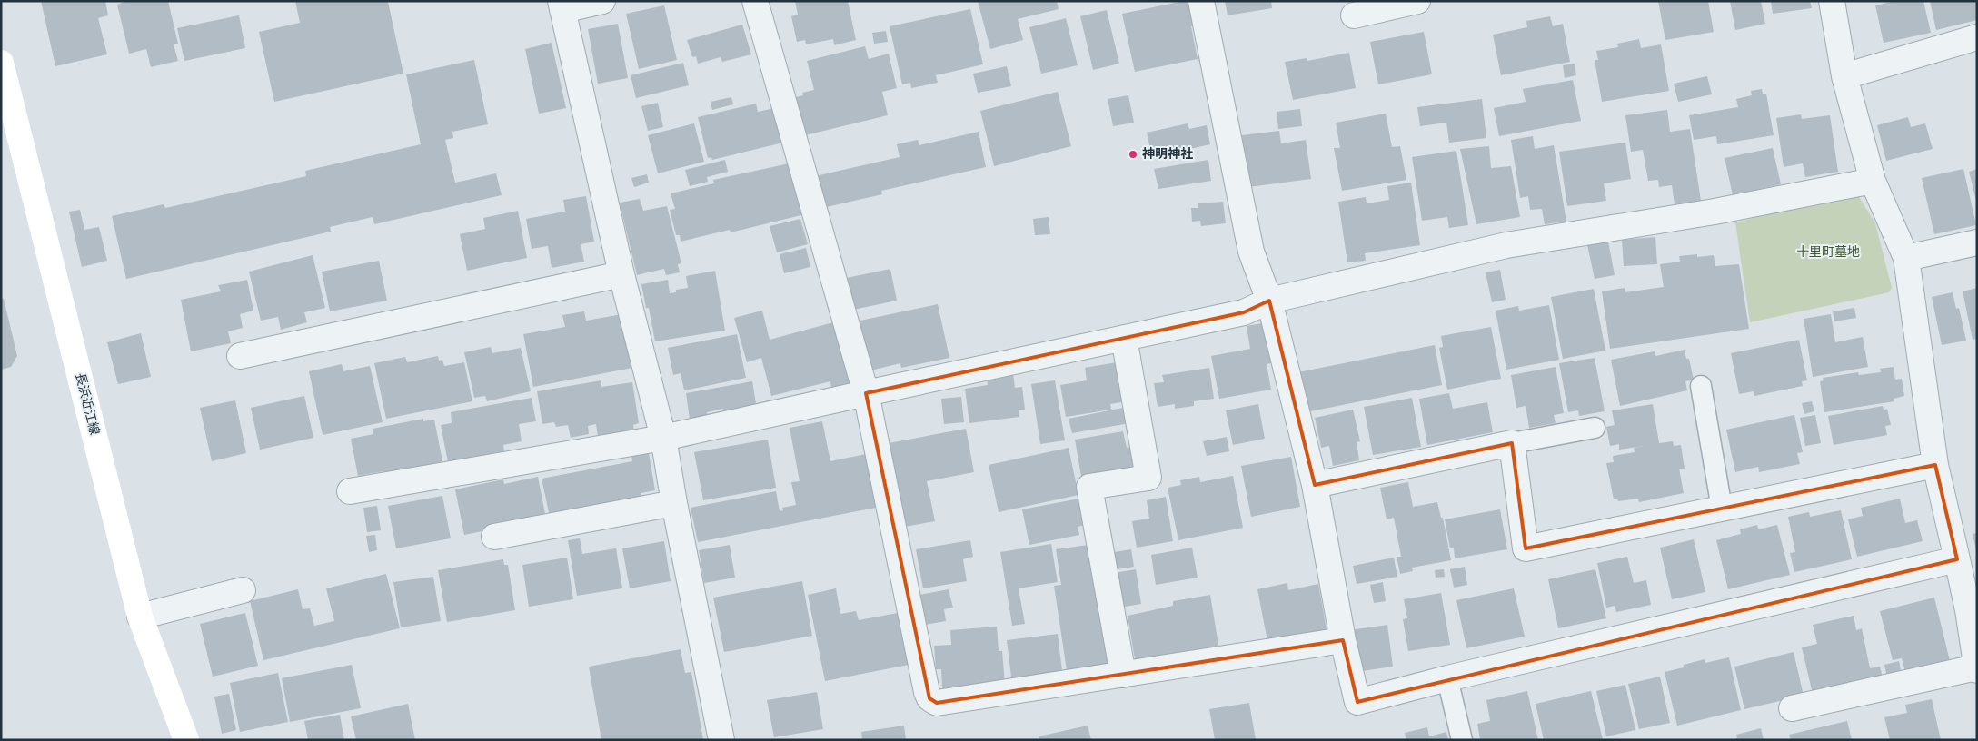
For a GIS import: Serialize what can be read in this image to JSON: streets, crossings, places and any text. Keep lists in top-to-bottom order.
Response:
{
  "streets": {
    "main road": ["長浜近江線"]
  },
  "parks": ["十里町墓地"],
  "places": ["神明神社"]
}
